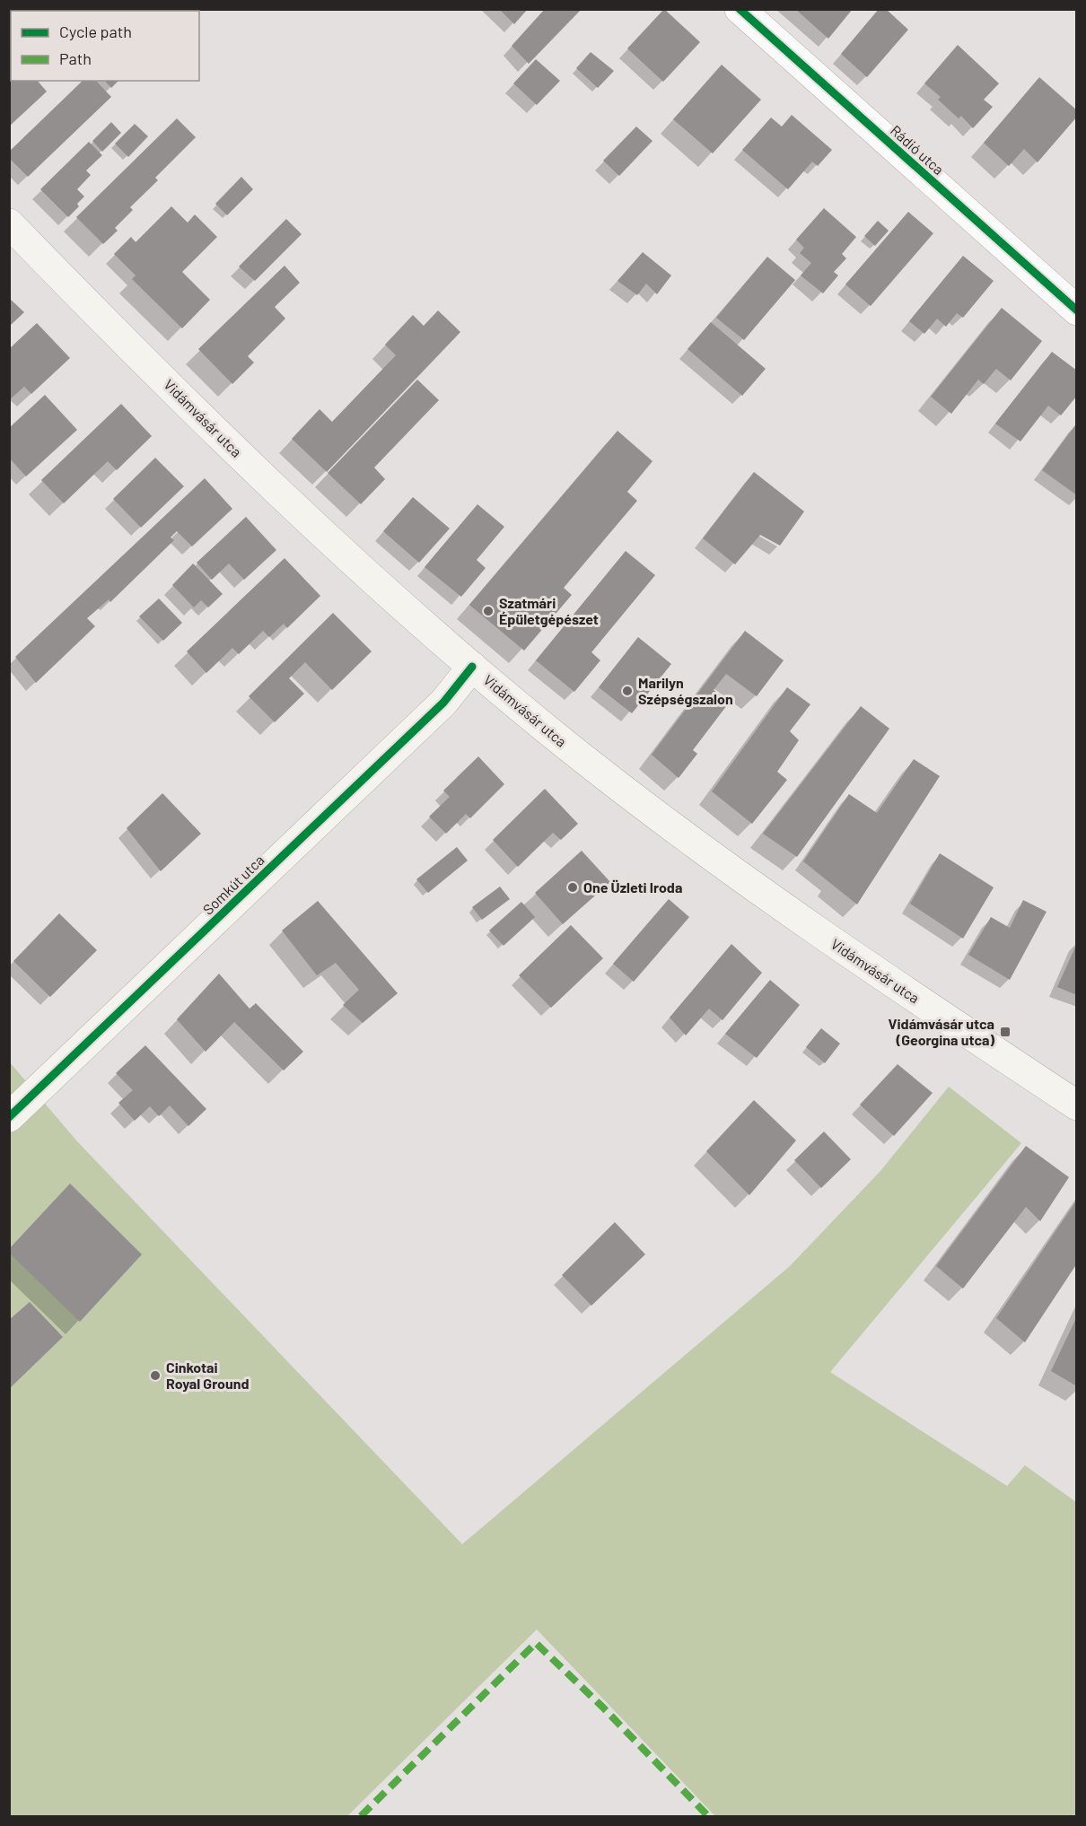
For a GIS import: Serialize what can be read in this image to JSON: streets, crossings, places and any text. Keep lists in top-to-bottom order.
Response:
{
  "streets": {
    "main road": ["Vidámvásár utca", "Somkút utca"],
    "street": ["Rádió utca"]
  },
  "crossings": [
    ["Vidámvásár utca", "Somkút utca"]
  ],
  "places": {
    "other": [
      "Szatmári Épületgépészet",
      "Marilyn Szépségszalon",
      "One Üzleti Iroda",
      "Cinkotai Royal Ground"
    ],
    "transit": ["Vidámvásár utca (Georgina utca)"]
  },
  "legend": ["Cycle path", "Path"]
}
